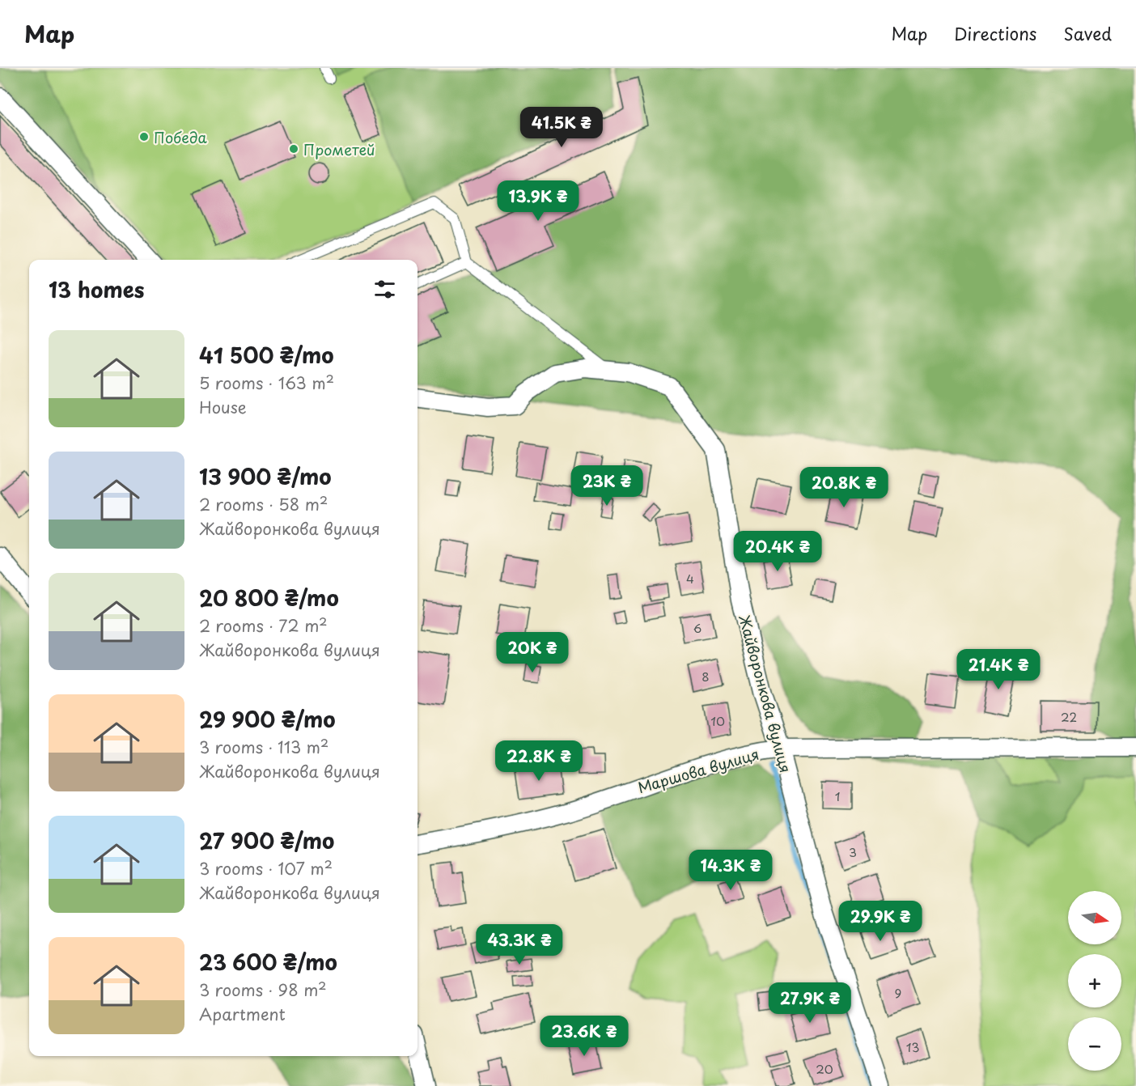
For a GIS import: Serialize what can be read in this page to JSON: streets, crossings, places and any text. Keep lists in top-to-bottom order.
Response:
{
  "streets": {
    "street": ["Жайворонкова вулиця", "Маршова вулиця"]
  },
  "crossings": [
    ["Жайворонкова вулиця", "Маршова вулиця"]
  ],
  "places": ["Победа", "Прометей"],
  "house_numbers": [
    "4",
    "6",
    "8",
    "22",
    "10",
    "1",
    "3",
    "9",
    "13",
    "20"
  ],
  "north": "right",
  "page": {
    "header": "Map",
    "nav": ["Map", "Directions", "Saved"],
    "price": [
      "41.5K ₴",
      "13.9K ₴",
      "23K ₴",
      "20.8K ₴",
      "20.4K ₴",
      "20K ₴",
      "21.4K ₴",
      "22.8K ₴",
      "14.3K ₴",
      "29.9K ₴",
      "43.3K ₴",
      "27.9K ₴",
      "23.6K ₴"
    ],
    "heading": "13 homes",
    "list": [
      {
        "name": "41 500 ₴/mo",
        "note": "5 rooms · 163 m² · House"
      },
      {
        "name": "13 900 ₴/mo",
        "note": "2 rooms · 58 m² · Жайворонкова вулиця"
      },
      {
        "name": "20 800 ₴/mo",
        "note": "2 rooms · 72 m² · Жайворонкова вулиця"
      },
      {
        "name": "29 900 ₴/mo",
        "note": "3 rooms · 113 m² · Жайворонкова вулиця"
      },
      {
        "name": "27 900 ₴/mo",
        "note": "3 rooms · 107 m² · Жайворонкова вулиця"
      },
      {
        "name": "23 600 ₴/mo",
        "note": "3 rooms · 98 m² · Apartment"
      }
    ],
    "map_buttons": ["+", "−"]
  }
}
